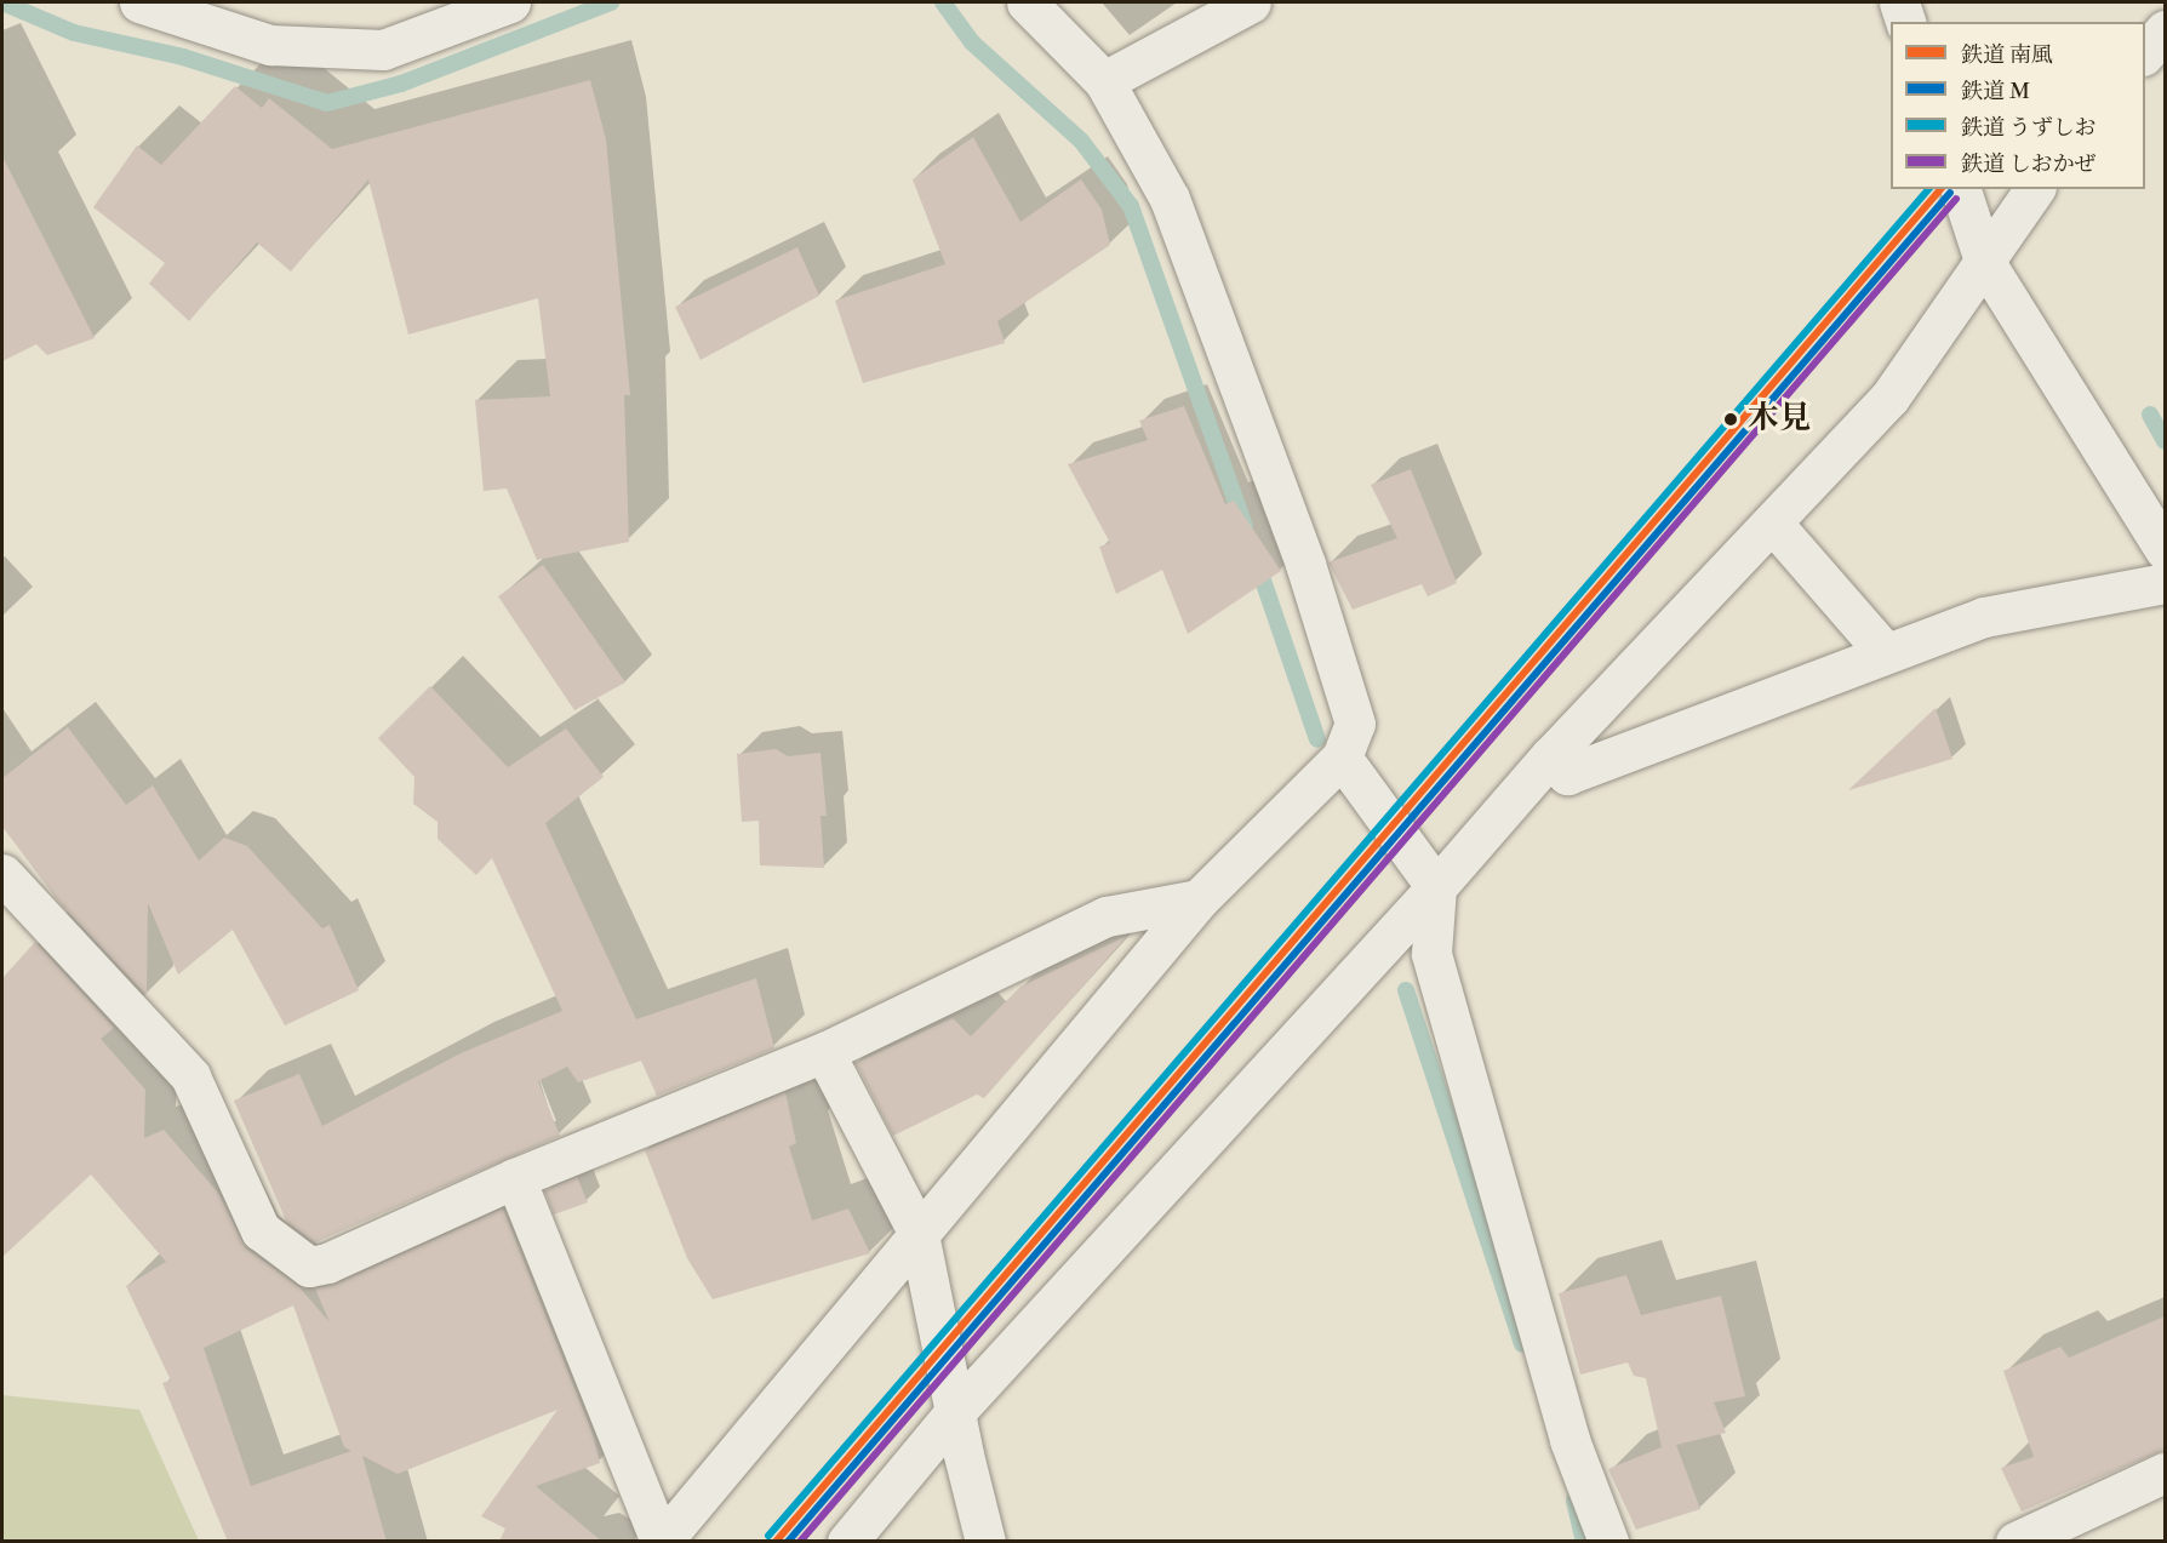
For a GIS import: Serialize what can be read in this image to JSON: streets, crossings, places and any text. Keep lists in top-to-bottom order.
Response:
{
  "places": ["木見"],
  "lines": [
    "rail line 南風",
    "rail line うずしお",
    "rail line M",
    "rail line しおかぜ"
  ],
  "legend": [
    "鉄道 南風",
    "鉄道 M",
    "鉄道 うずしお",
    "鉄道 しおかぜ"
  ]
}
